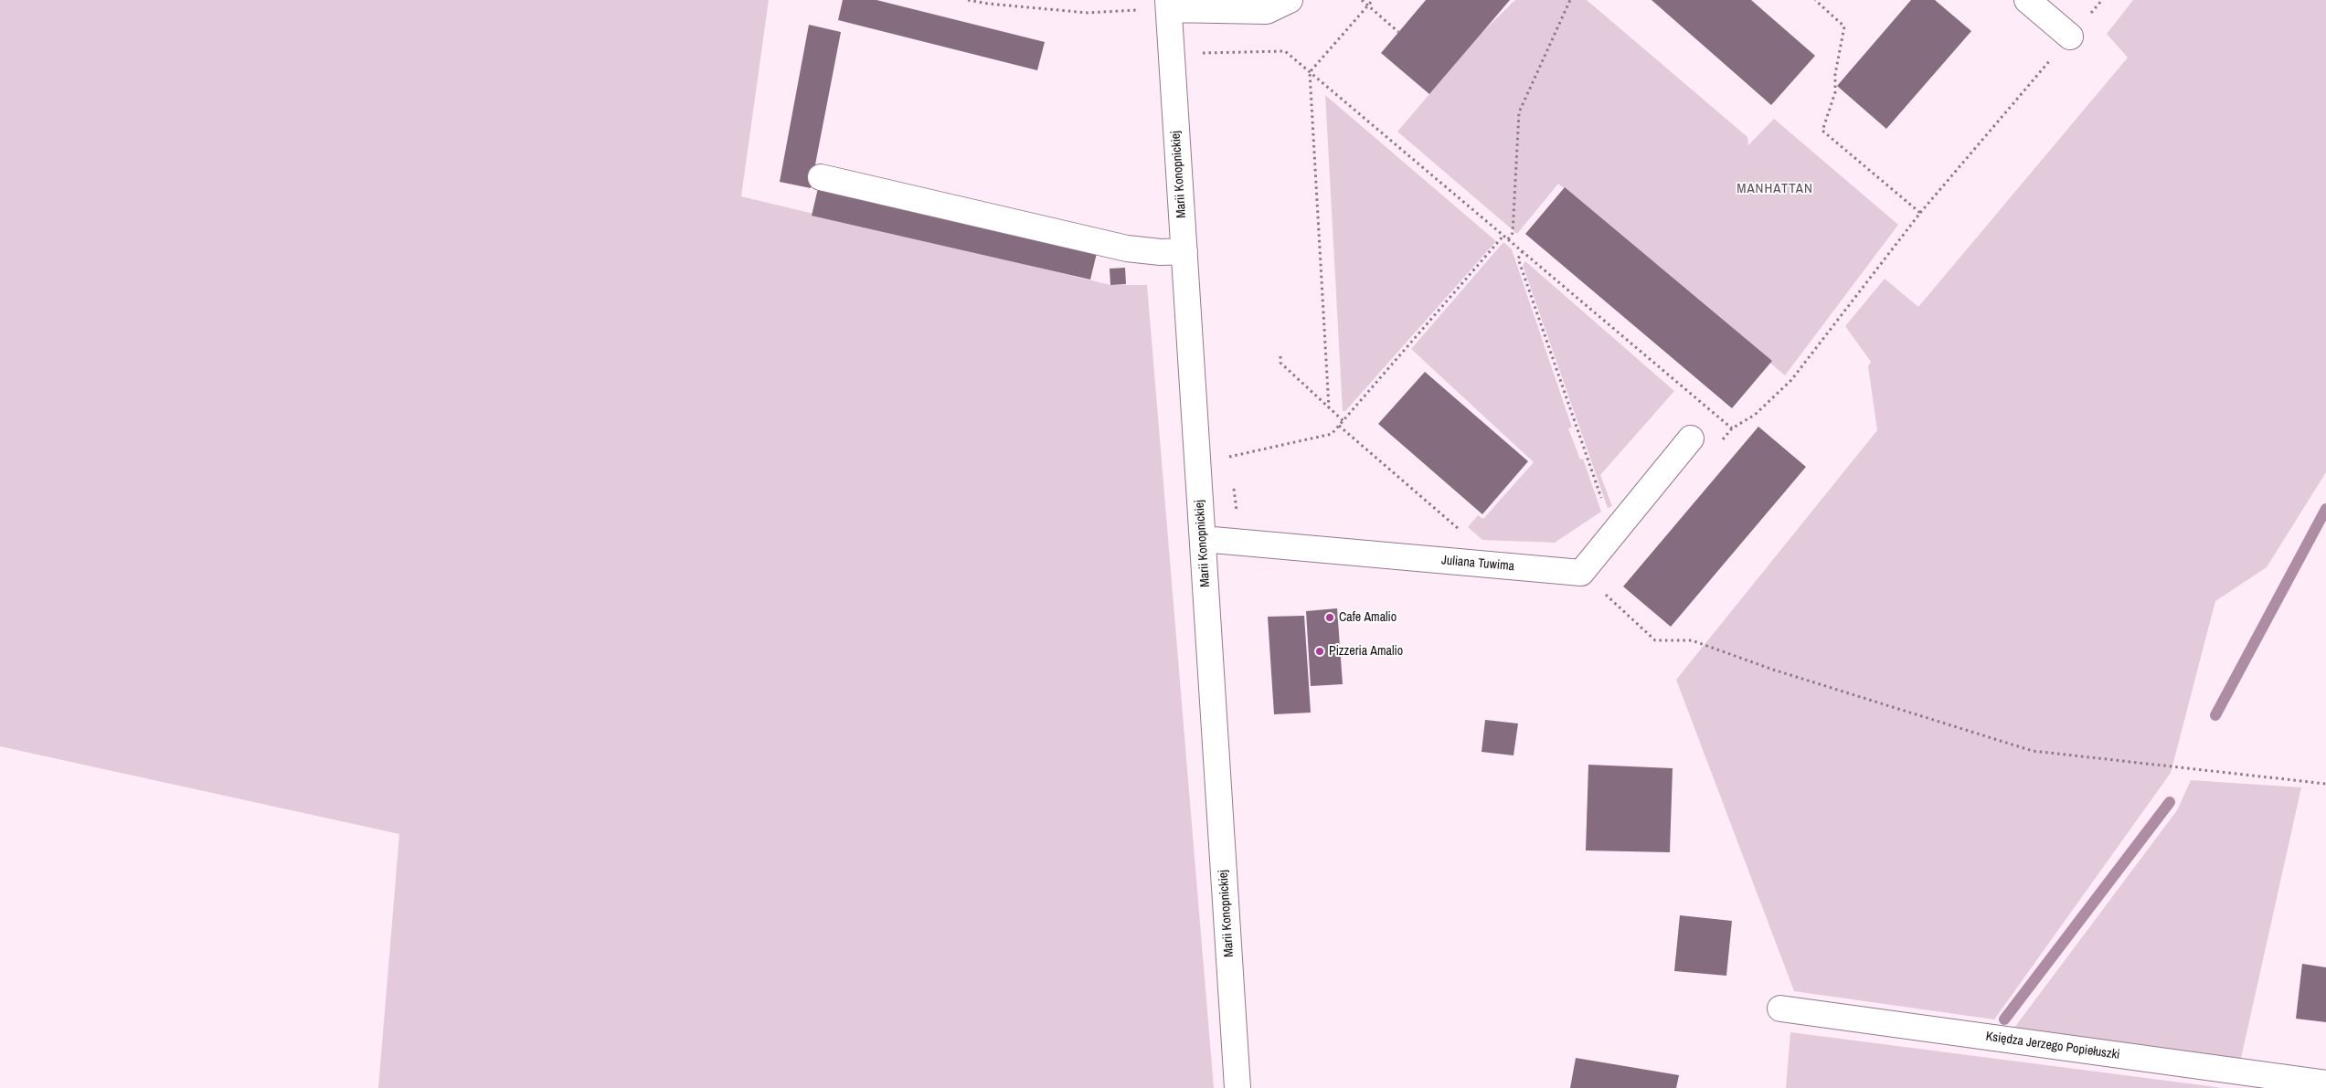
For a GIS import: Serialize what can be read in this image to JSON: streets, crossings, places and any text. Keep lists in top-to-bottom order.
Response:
{
  "streets": {
    "street": ["Marii Konopnickiej", "Juliana Tuwima", "Księdza Jerzego Popiełuszki"]
  },
  "crossings": [
    ["Marii Konopnickiej", "Juliana Tuwima"]
  ],
  "districts": ["MANHATTAN"],
  "places": ["Cafe Amalio", "Pizzeria Amalio"]
}
